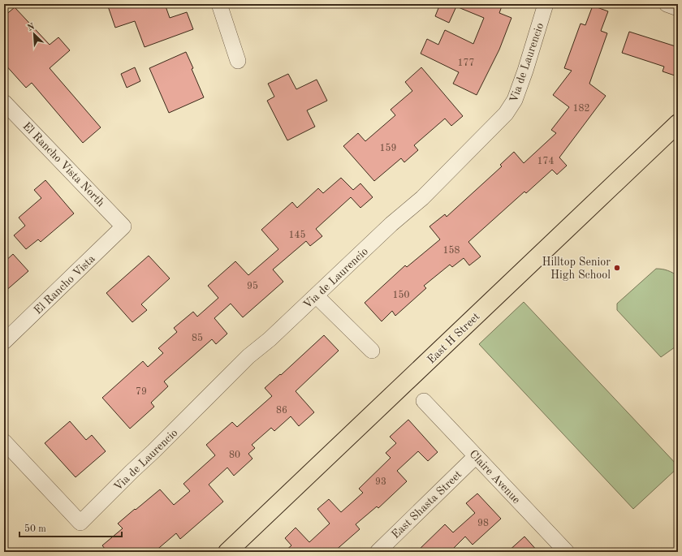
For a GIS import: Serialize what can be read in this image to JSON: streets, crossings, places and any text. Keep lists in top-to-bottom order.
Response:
{
  "streets": {
    "main road": ["East H Street"],
    "street": [
      "Via de Laurencio",
      "El Rancho Vista North",
      "El Rancho Vista",
      "Claire Avenue",
      "East Shasta Street"
    ]
  },
  "crossings": [
    ["El Rancho Vista North", "El Rancho Vista"],
    ["Claire Avenue", "East Shasta Street"]
  ],
  "places": ["Hilltop Senior High School"],
  "house_numbers": [
    "177",
    "182",
    "159",
    "174",
    "145",
    "158",
    "95",
    "150",
    "85",
    "79",
    "86",
    "80",
    "93",
    "98"
  ],
  "scale_bar": "50 m",
  "north": "top left"
}
